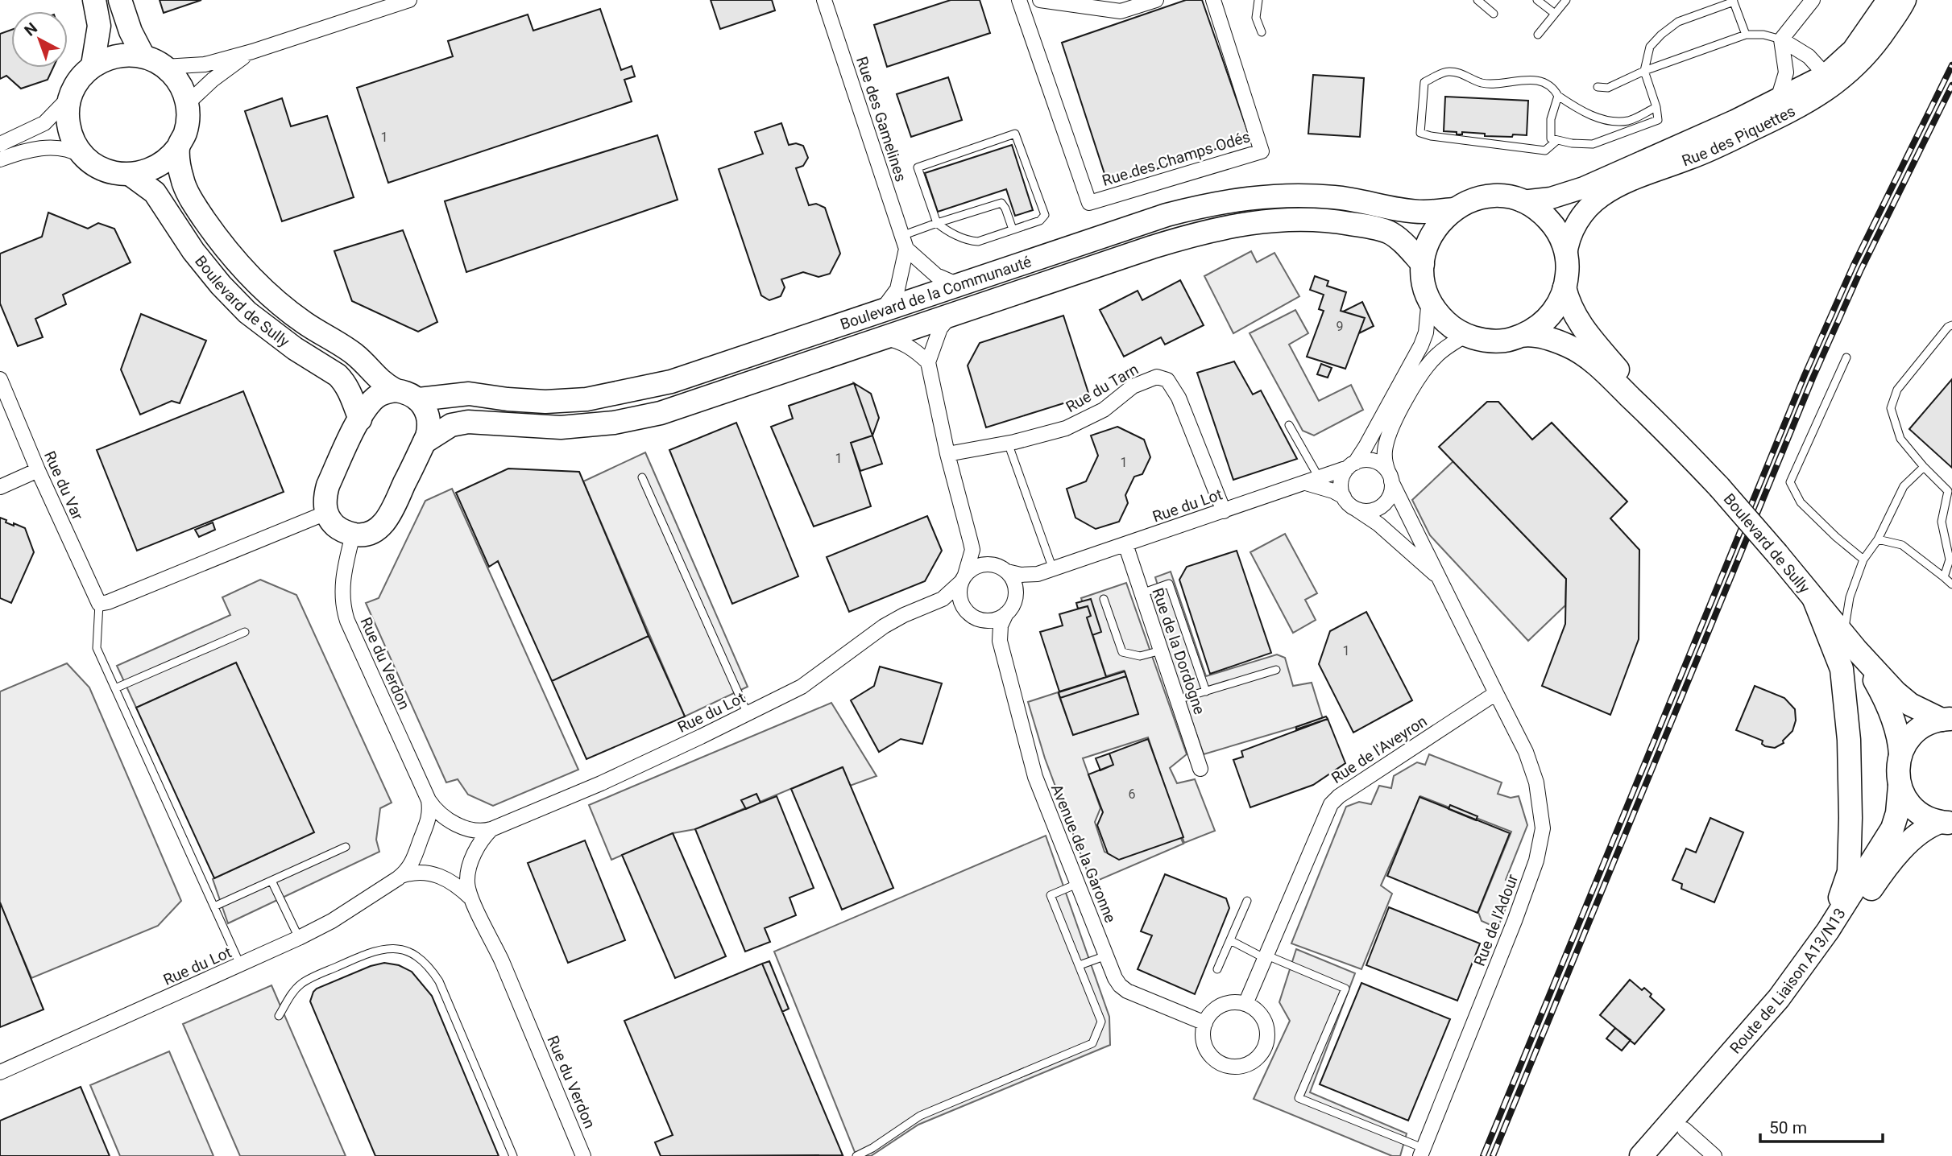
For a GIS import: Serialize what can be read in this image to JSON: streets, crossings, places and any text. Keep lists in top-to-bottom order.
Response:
{
  "streets": {
    "main road": ["Boulevard de la Communauté", "Boulevard de Sully", "Route de Liaison A13/N13"],
    "street": [
      "Rue des Gamelines",
      "Rue des Piquettes",
      "Rue des Champs Odés",
      "Rue du Tarn",
      "Rue du Var",
      "Rue du Lot",
      "Rue de la Dordogne",
      "Rue du Verdon",
      "Rue de l'Aveyron",
      "Avenue de la Garonne",
      "Rue de l'Adour"
    ]
  },
  "crossings": [
    ["Rue des Piquettes", "Boulevard de la Communauté"],
    ["Boulevard de la Communauté", "Boulevard de Sully"],
    ["Rue du Tarn", "Rue du Lot"],
    ["Rue du Lot", "Rue de la Dordogne"],
    ["Rue de l'Aveyron", "Avenue de la Garonne"],
    ["Rue de l'Aveyron", "Rue de l'Adour"]
  ],
  "house_numbers": [
    "1",
    "9",
    "1",
    "1",
    "1",
    "6"
  ],
  "scale_bar": "50 m",
  "north": "top left"
}
